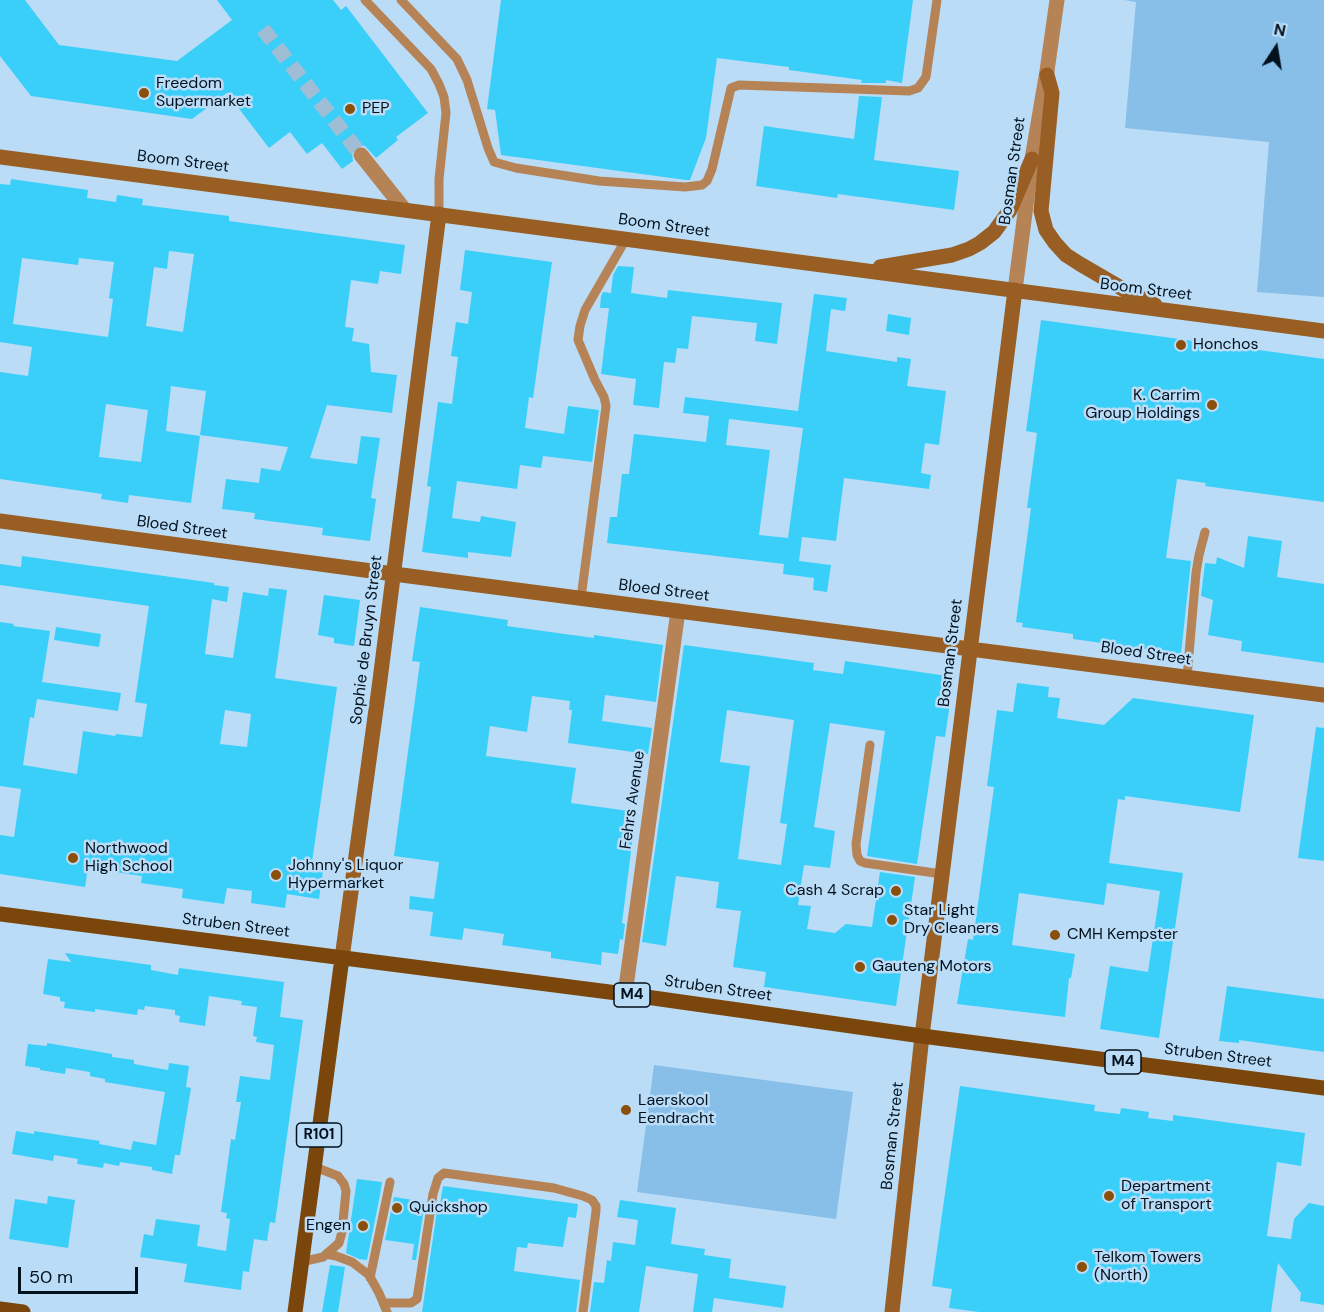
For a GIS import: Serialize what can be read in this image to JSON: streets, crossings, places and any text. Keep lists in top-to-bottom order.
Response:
{
  "streets": {
    "main road": [
      "Boom Street",
      "Bosman Street",
      "Bloed Street",
      "Sophie de Bruyn Street",
      "Struben Street",
      "M4",
      "R101"
    ],
    "street": ["Fehrs Avenue"]
  },
  "crossings": [
    ["Boom Street", "Bosman Street"],
    ["Boom Street", "Sophie de Bruyn Street"],
    ["Bosman Street", "Bloed Street"],
    ["Bosman Street", "Struben Street"],
    ["Bloed Street", "Sophie de Bruyn Street"],
    ["Bloed Street", "Fehrs Avenue"],
    ["Sophie de Bruyn Street", "Struben Street"],
    ["Fehrs Avenue", "Struben Street"]
  ],
  "places": [
    "Freedom Supermarket",
    "PEP",
    "Honchos",
    "K. Carrim Group Holdings",
    "Northwood High School",
    "Johnny's Liquor Hypermarket",
    "Cash 4 Scrap",
    "Star Light Dry Cleaners",
    "CMH Kempster",
    "Gauteng Motors",
    "Laerskool Eendracht",
    "Department of Transport",
    "Quickshop",
    "Engen",
    "Telkom Towers (North)"
  ],
  "scale_bar": "50 m",
  "north": "top"
}
